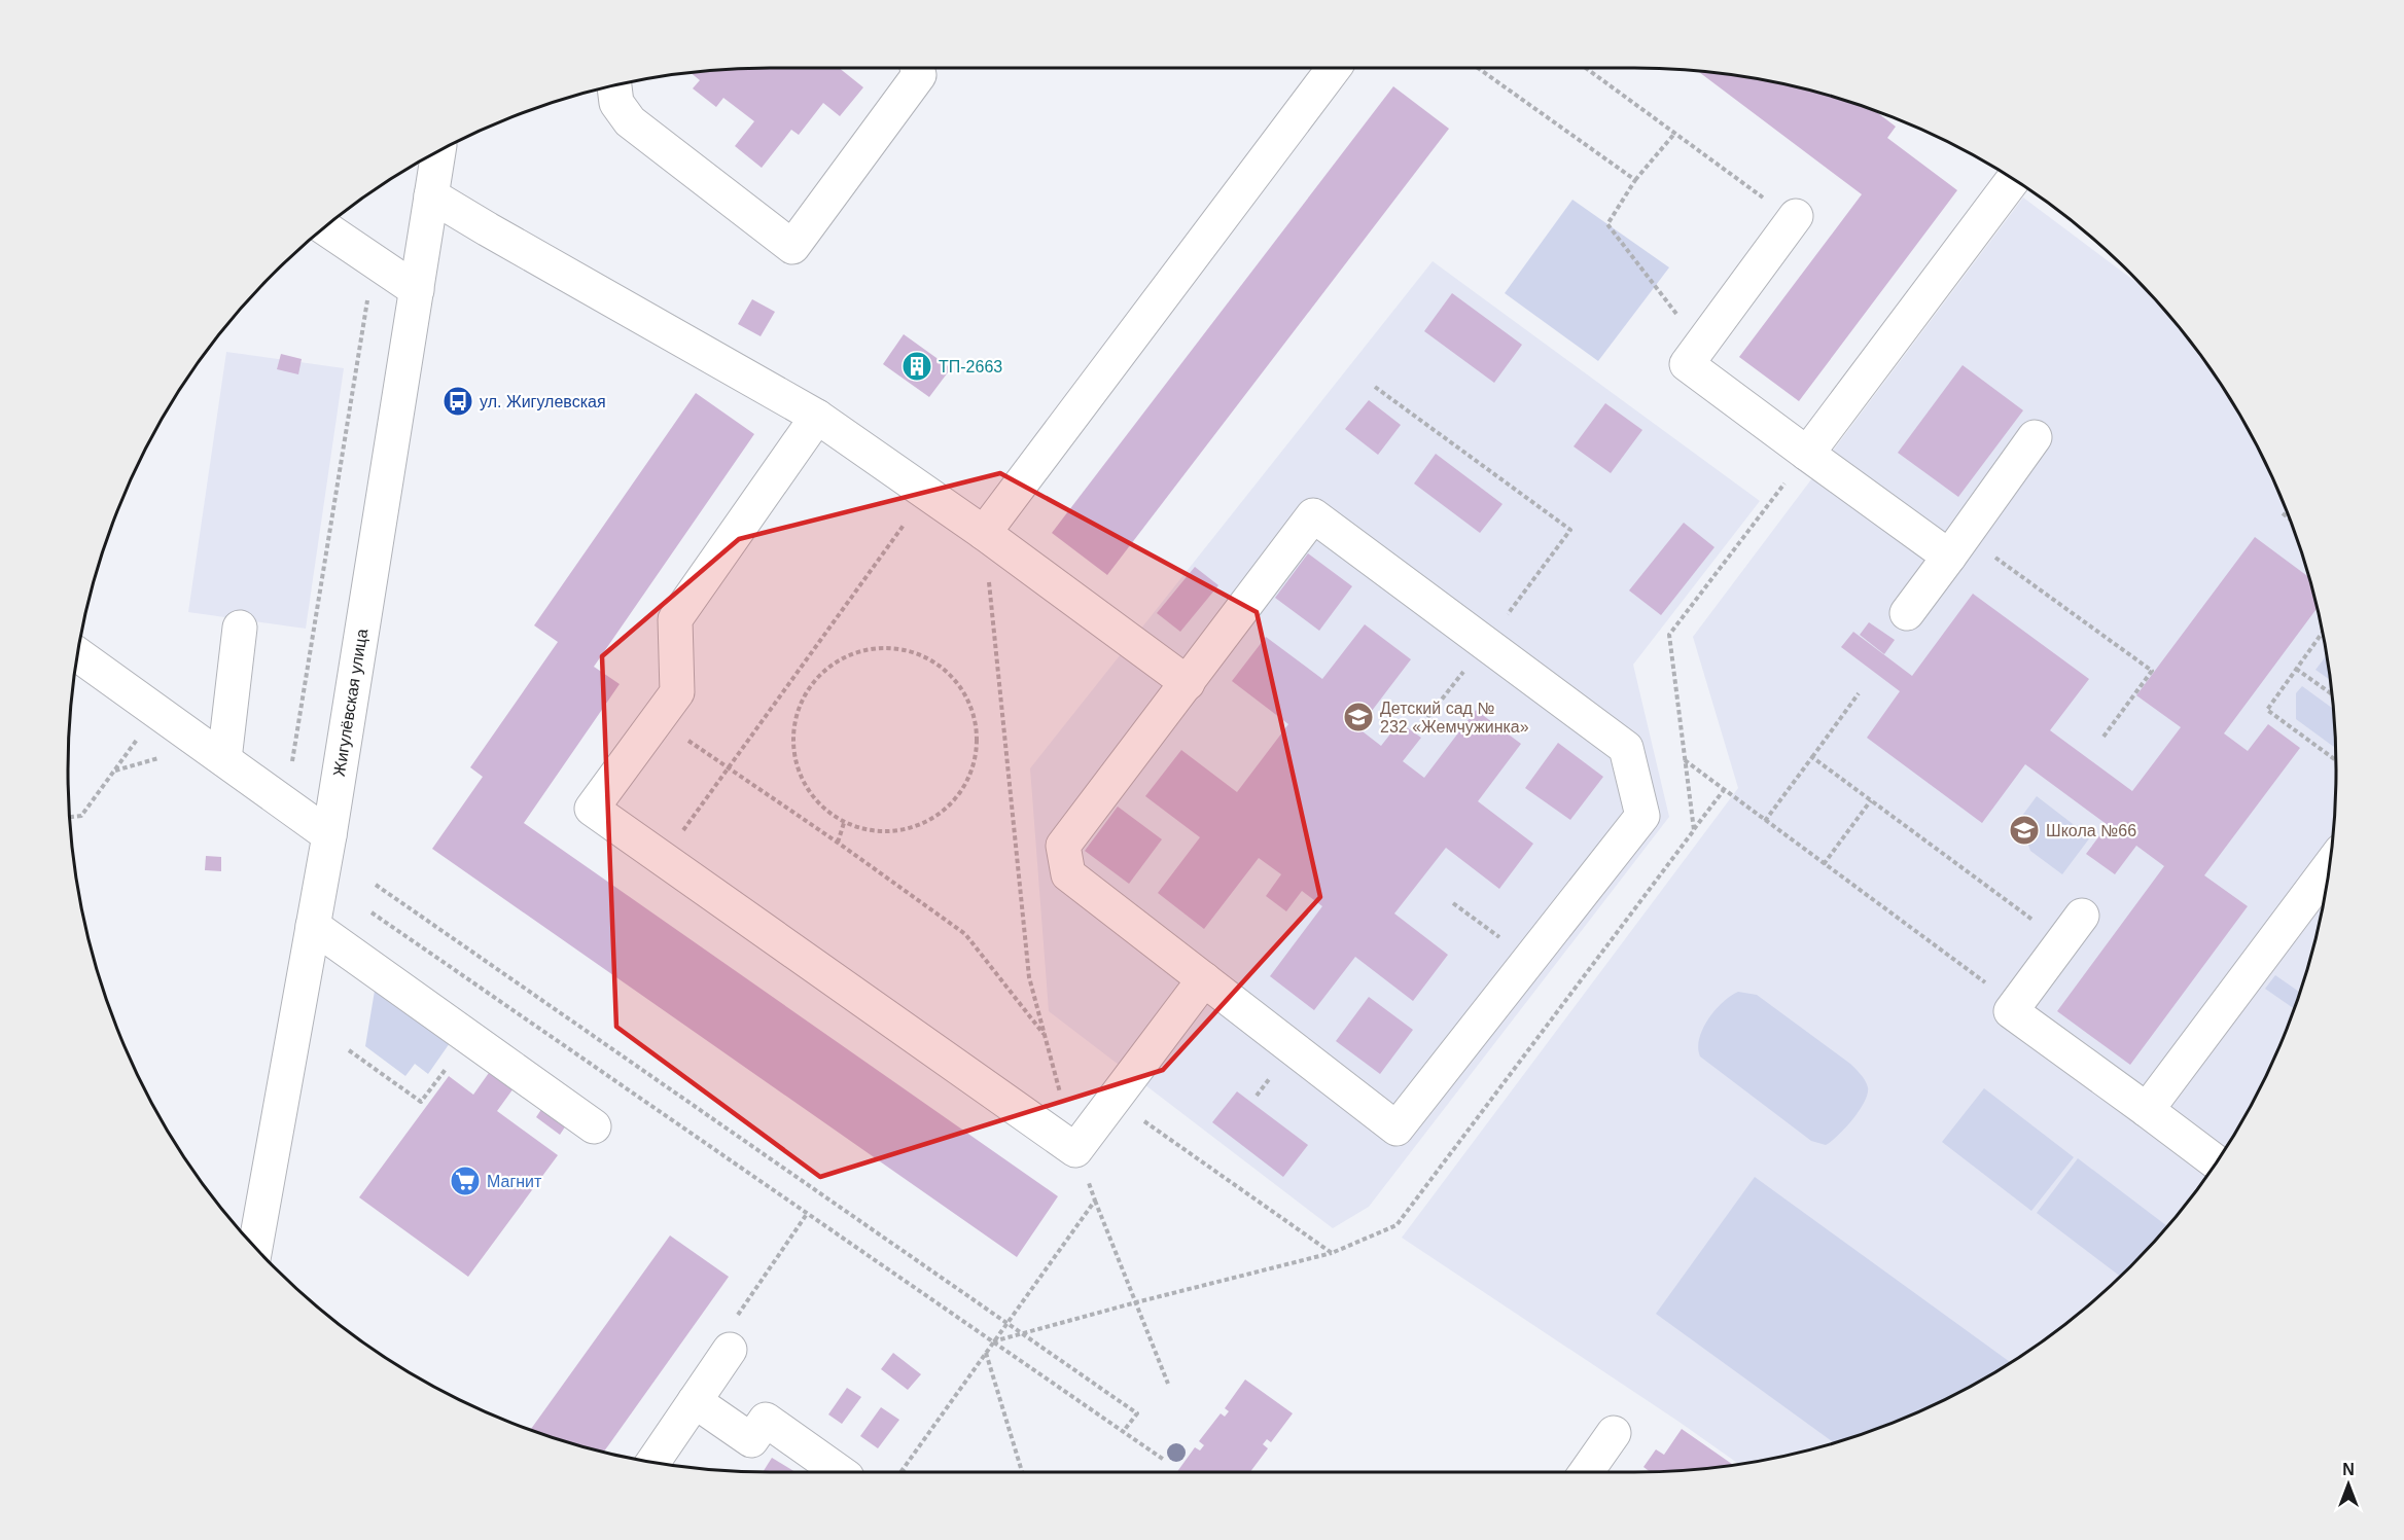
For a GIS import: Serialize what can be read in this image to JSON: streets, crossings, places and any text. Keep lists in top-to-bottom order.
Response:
{
  "streets": {
    "street": ["Жигулёвская улица"]
  },
  "places": {
    "building": ["ТП-2663"],
    "bus stop": ["ул. Жигулевская"],
    "school or university": ["Детский сад № 232 «Жемчужинка»", "Школа №66"],
    "supermarket": ["Магнит"]
  },
  "north": "top"
}
